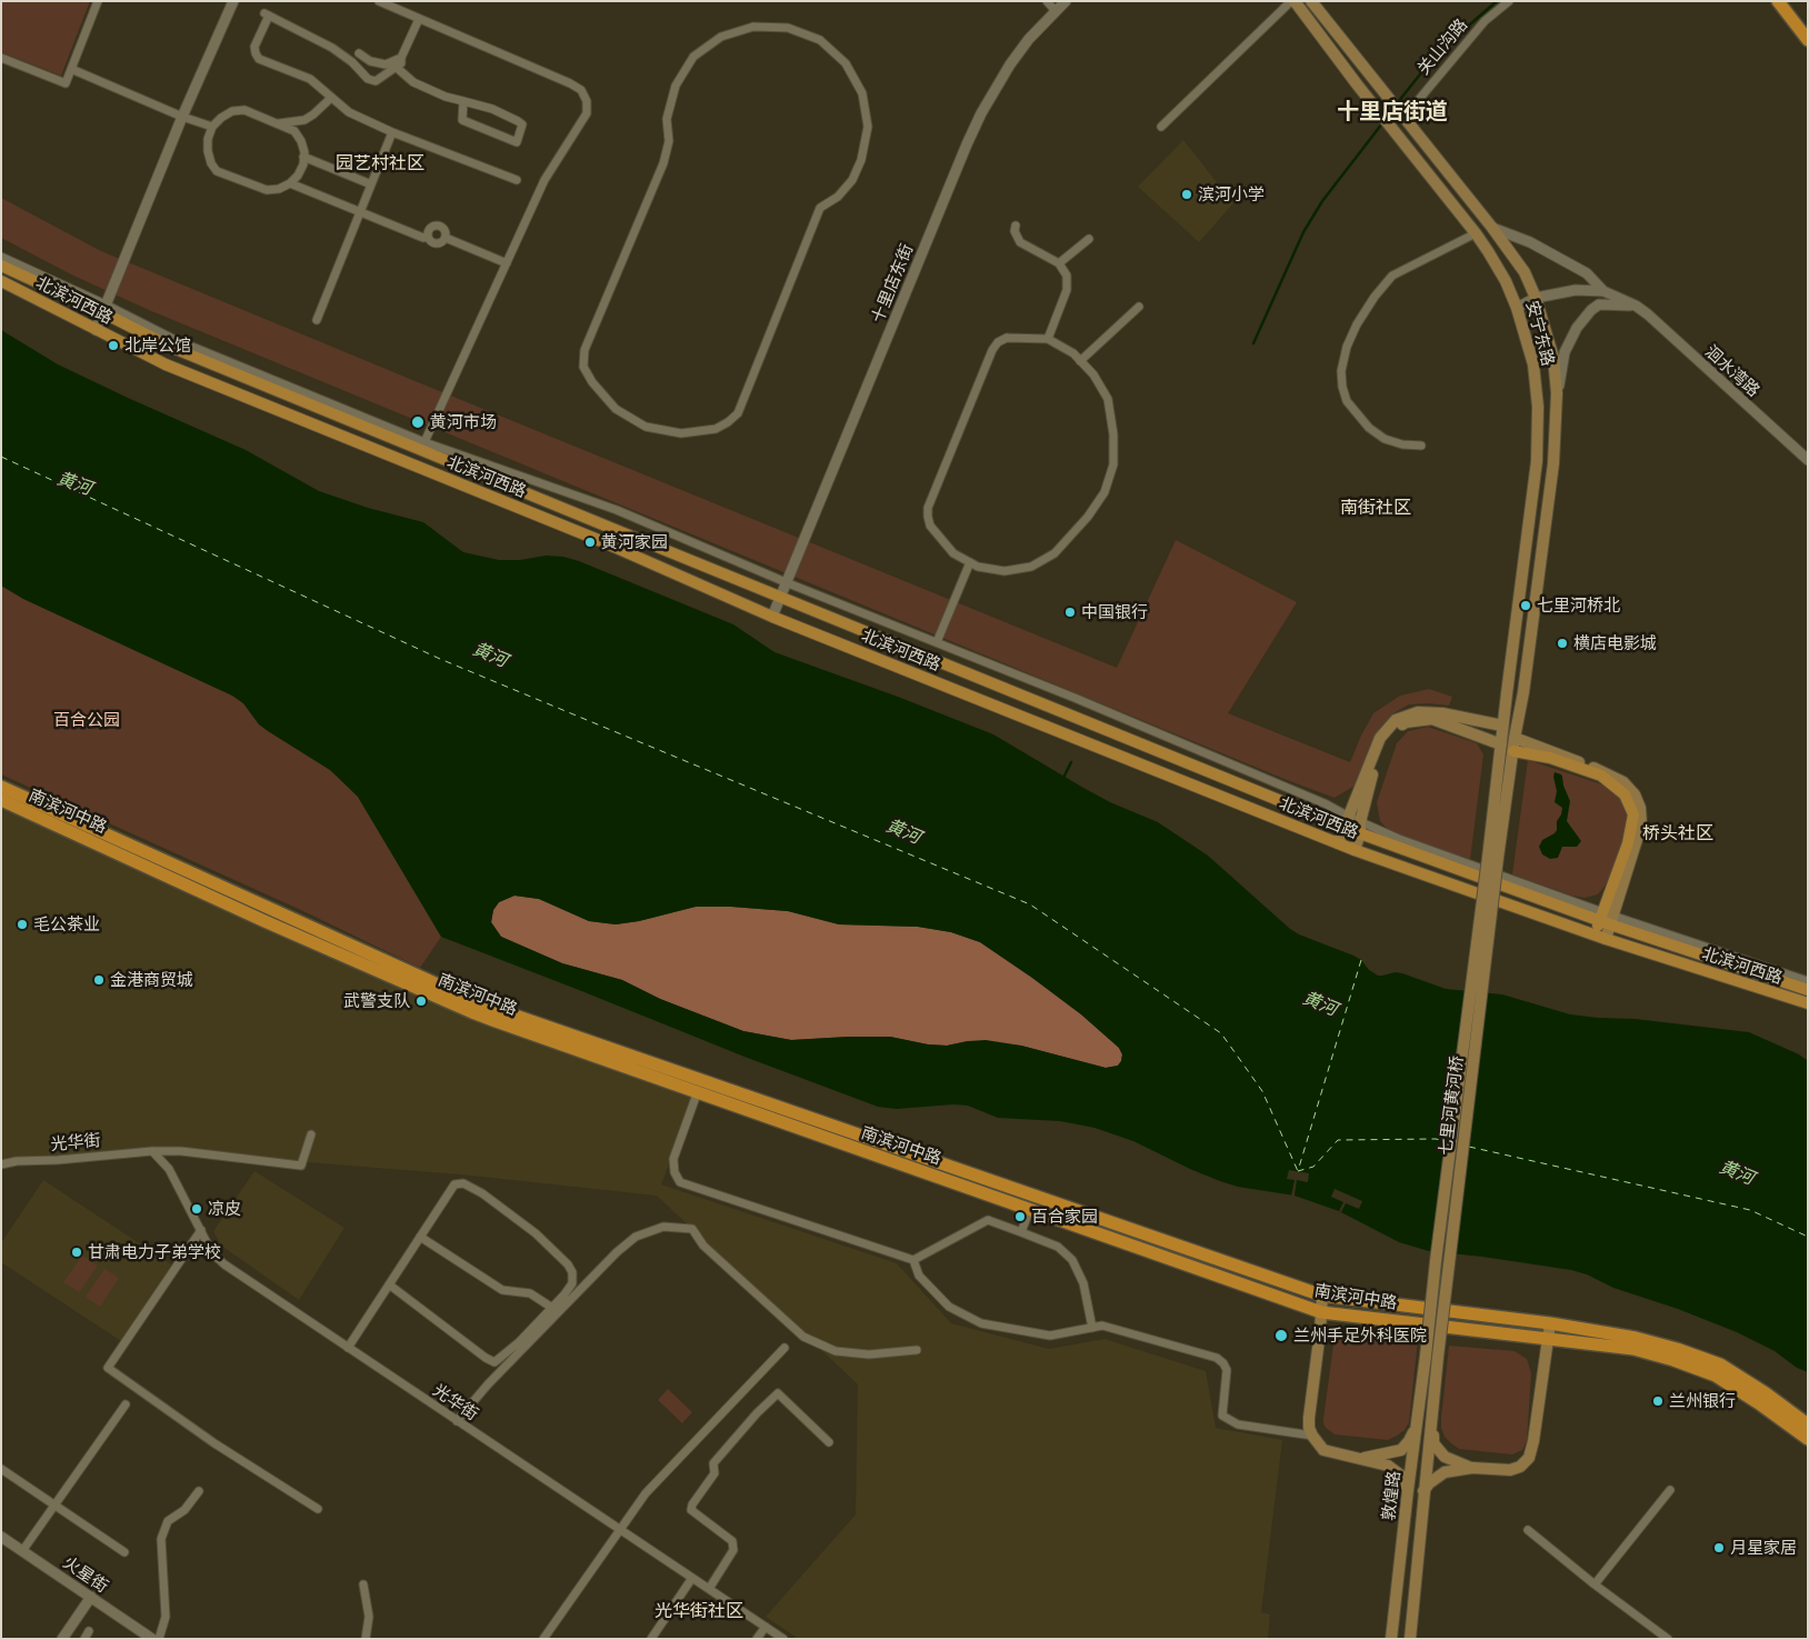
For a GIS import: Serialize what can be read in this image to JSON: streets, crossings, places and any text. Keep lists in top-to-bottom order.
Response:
{
  "streets": {
    "highway": ["南滨河中路"],
    "main road": [
      "北滨河西路",
      "安宁东路",
      "七里河黄河桥",
      "敦煌路"
    ],
    "street": [
      "关山沟路",
      "十里店东街",
      "洄水湾路",
      "光华街",
      "火星街"
    ]
  },
  "crossings": [
    ["十里店东街", "北滨河西路"],
    ["安宁东路", "洄水湾路"],
    ["安宁东路", "七里河黄河桥"],
    ["七里河黄河桥", "敦煌路"]
  ],
  "districts": [
    "十里店街道",
    "园艺村社区",
    "南街社区",
    "桥头社区",
    "光华街社区"
  ],
  "water": ["黄河"],
  "parks": ["百合公园"],
  "places": [
    "滨河小学",
    "北岸公馆",
    "黄河市场",
    "黄河家园",
    "七里河桥北",
    "中国银行",
    "横店电影城",
    "毛公茶业",
    "金港商贸城",
    "武警支队",
    "凉皮",
    "百合家园",
    "甘肃电力子弟学校",
    "兰州手足外科医院",
    "兰州银行",
    "月星家居"
  ]
}
